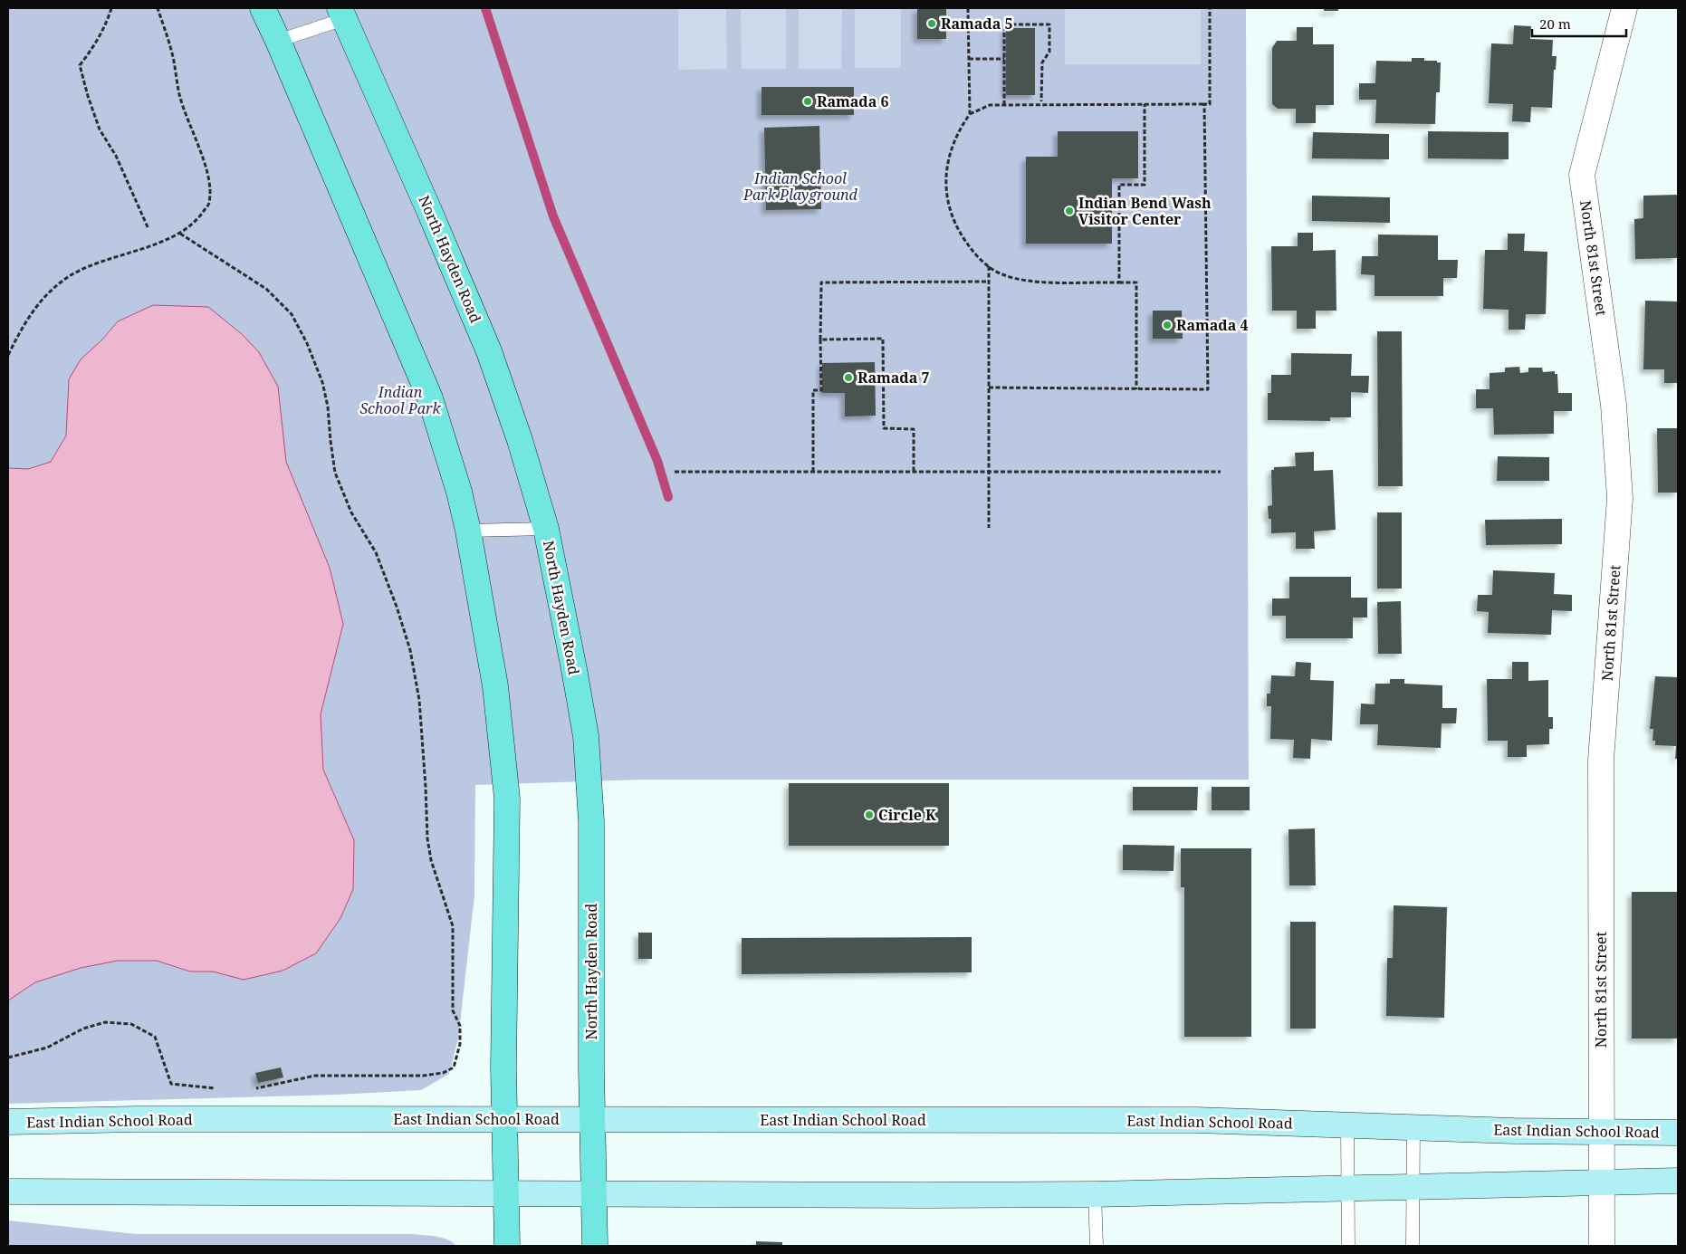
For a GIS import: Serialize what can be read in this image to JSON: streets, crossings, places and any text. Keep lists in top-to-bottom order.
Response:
{
  "streets": {
    "main road": ["North Hayden Road", "East Indian School Road"],
    "street": ["North 81st Street"]
  },
  "crossings": [
    ["North 81st Street", "East Indian School Road"],
    ["North Hayden Road", "East Indian School Road"]
  ],
  "parks": ["Indian School Park Playground", "Indian School Park"],
  "places": [
    "Ramada 5",
    "Ramada 6",
    "Indian Bend Wash Visitor Center",
    "Ramada 4",
    "Ramada 7",
    "Circle K"
  ],
  "scale_bar": "20 m"
}
